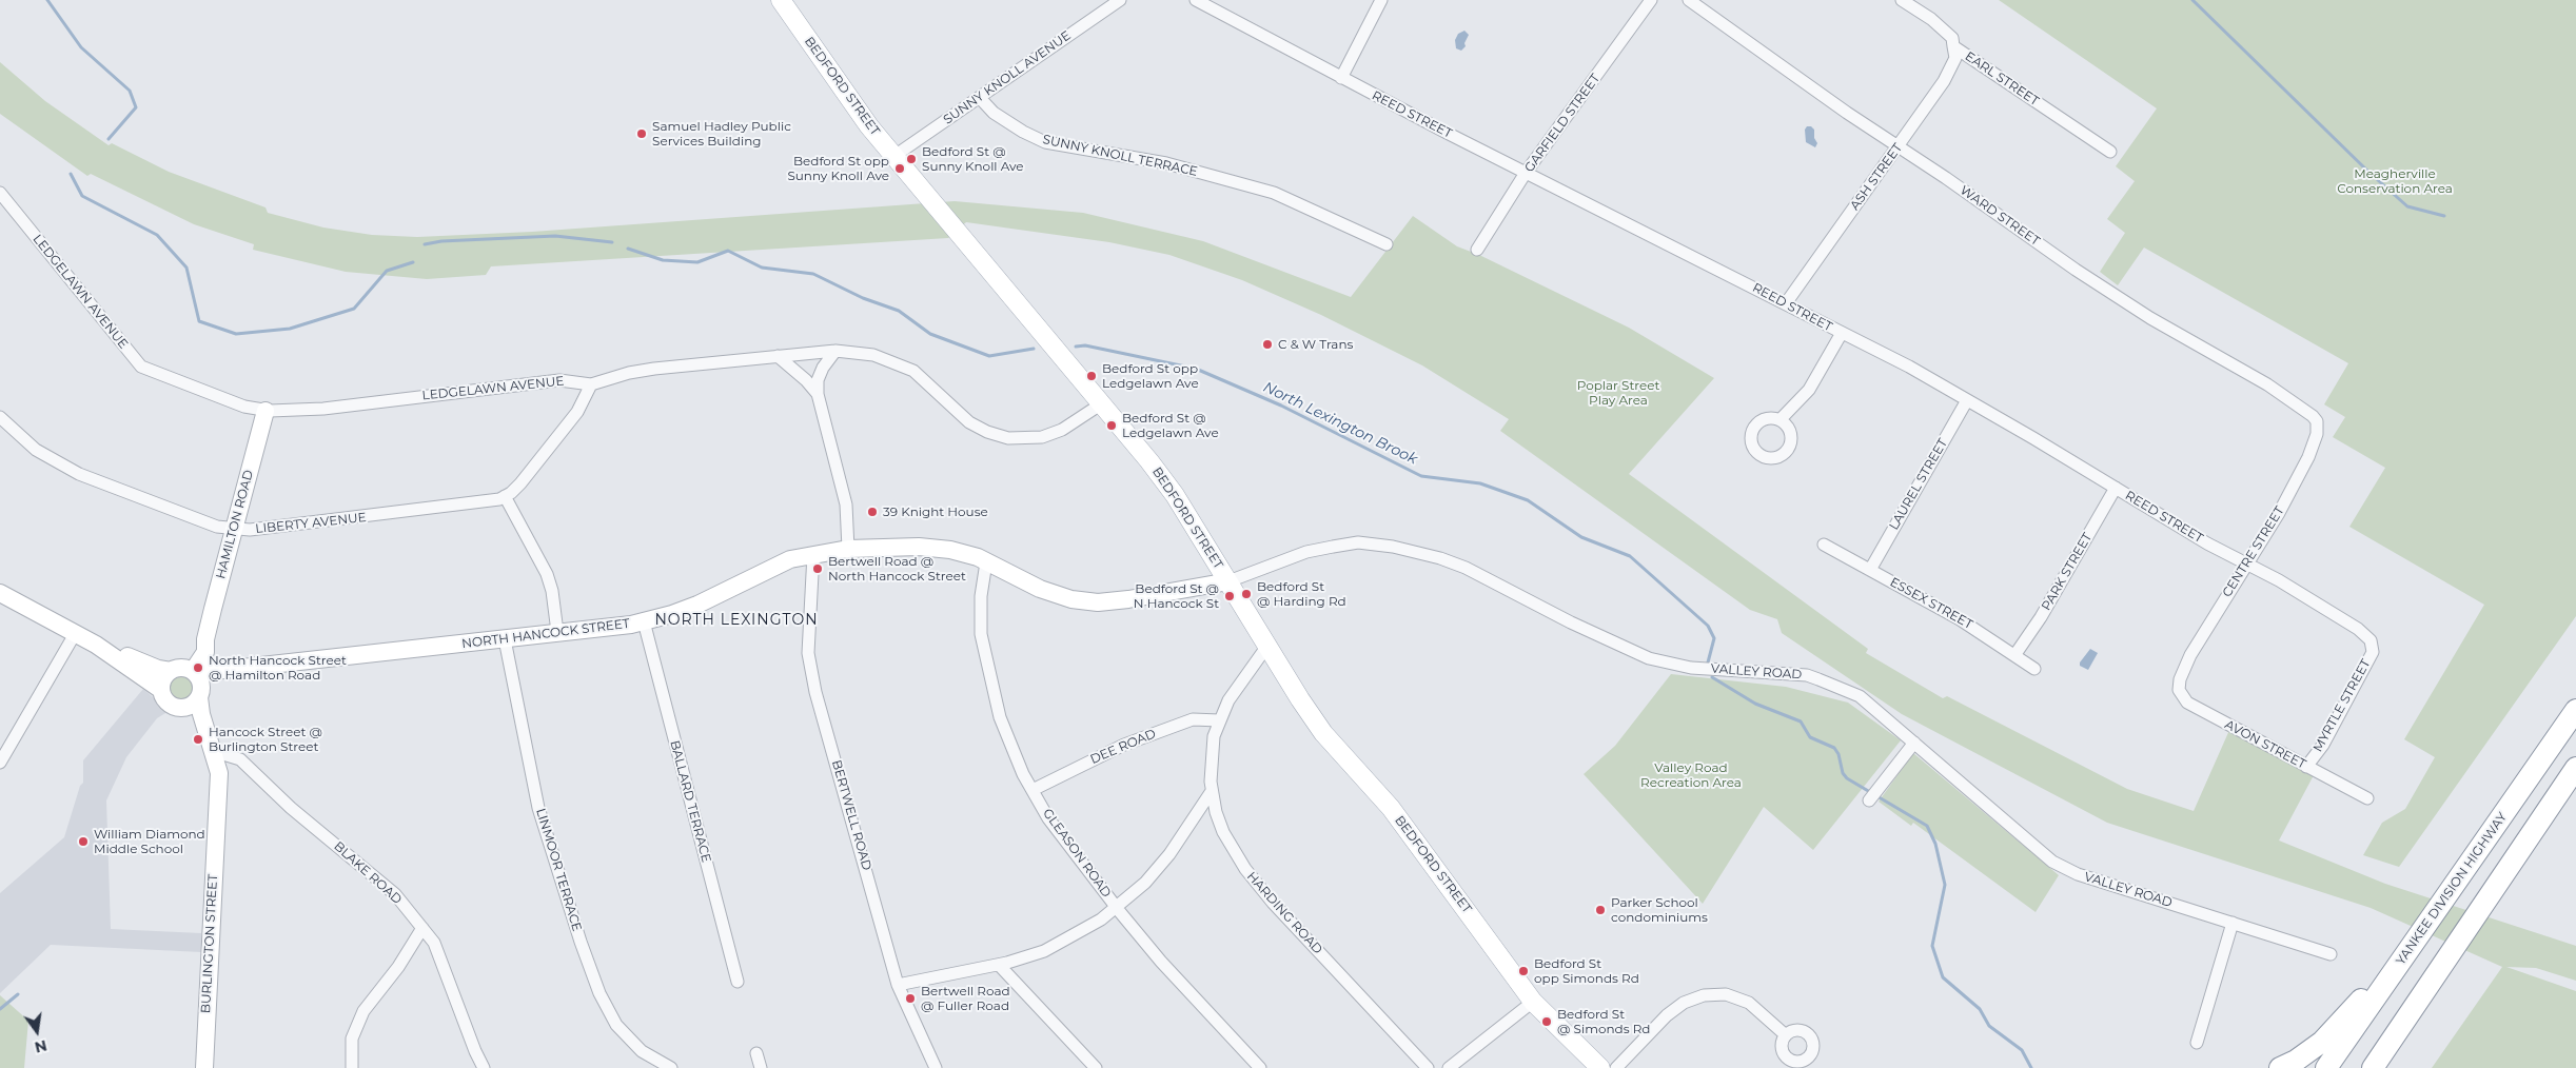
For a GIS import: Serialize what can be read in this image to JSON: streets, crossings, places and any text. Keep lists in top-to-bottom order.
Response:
{
  "streets": {
    "highway": ["YANKEE DIVISION HIGHWAY"],
    "main road": ["BEDFORD STREET"],
    "street": [
      "SUNNY KNOLL AVENUE",
      "EARL STREET",
      "REED STREET",
      "GARFIELD STREET",
      "SUNNY KNOLL TERRACE",
      "ASH STREET",
      "WARD STREET",
      "LEDGELAWN AVENUE",
      "LAUREL STREET",
      "LIBERTY AVENUE",
      "HAMILTON ROAD",
      "CENTRE STREET",
      "PARK STREET",
      "ESSEX STREET",
      "NORTH HANCOCK STREET",
      "VALLEY ROAD",
      "MYRTLE STREET",
      "AVON STREET",
      "DEE ROAD",
      "BALLARD TERRACE",
      "BERTWELL ROAD",
      "GLEASON ROAD",
      "LINMOOR TERRACE",
      "BLAKE ROAD",
      "HARDING ROAD",
      "BURLINGTON STREET"
    ]
  },
  "crossings": [
    ["SUNNY KNOLL AVENUE", "BEDFORD STREET"],
    ["SUNNY KNOLL AVENUE", "SUNNY KNOLL TERRACE"],
    ["EARL STREET", "ASH STREET"],
    ["BEDFORD STREET", "LEDGELAWN AVENUE"],
    ["BEDFORD STREET", "NORTH HANCOCK STREET"],
    ["BEDFORD STREET", "VALLEY ROAD"],
    ["BEDFORD STREET", "HARDING ROAD"],
    ["REED STREET", "GARFIELD STREET"],
    ["REED STREET", "ASH STREET"],
    ["REED STREET", "LAUREL STREET"],
    ["REED STREET", "CENTRE STREET"],
    ["REED STREET", "PARK STREET"],
    ["REED STREET", "MYRTLE STREET"],
    ["ASH STREET", "WARD STREET"],
    ["WARD STREET", "CENTRE STREET"],
    ["LEDGELAWN AVENUE", "LIBERTY AVENUE"],
    ["LEDGELAWN AVENUE", "HAMILTON ROAD"],
    ["LAUREL STREET", "ESSEX STREET"],
    ["LIBERTY AVENUE", "HAMILTON ROAD"],
    ["HAMILTON ROAD", "NORTH HANCOCK STREET"],
    ["HAMILTON ROAD", "BURLINGTON STREET"],
    ["CENTRE STREET", "AVON STREET"],
    ["PARK STREET", "ESSEX STREET"],
    ["NORTH HANCOCK STREET", "VALLEY ROAD"],
    ["NORTH HANCOCK STREET", "BALLARD TERRACE"],
    ["NORTH HANCOCK STREET", "BERTWELL ROAD"],
    ["NORTH HANCOCK STREET", "GLEASON ROAD"],
    ["NORTH HANCOCK STREET", "LINMOOR TERRACE"],
    ["NORTH HANCOCK STREET", "BURLINGTON STREET"],
    ["MYRTLE STREET", "AVON STREET"],
    ["DEE ROAD", "GLEASON ROAD"],
    ["DEE ROAD", "HARDING ROAD"],
    ["BLAKE ROAD", "BURLINGTON STREET"]
  ],
  "districts": ["NORTH LEXINGTON"],
  "water": ["North Lexington Brook"],
  "parks": ["Meagherville Conservation Area", "Poplar Street Play Area", "Valley Road Recreation Area"],
  "places": [
    "Samuel Hadley Public Services Building",
    "Bedford St @ Sunny Knoll Ave",
    "Bedford St opp Sunny Knoll Ave",
    "C & W Trans",
    "Bedford St opp Ledgelawn Ave",
    "Bedford St @ Ledgelawn Ave",
    "39 Knight House",
    "Bertwell Road @ North Hancock Street",
    "Bedford St @ Harding Rd",
    "Bedford St @ N Hancock St",
    "North Hancock Street @ Hamilton Road",
    "Hancock Street @ Burlington Street",
    "William Diamond Middle School",
    "Parker School condominiums",
    "Bedford St opp Simonds Rd",
    "Bertwell Road @ Fuller Road",
    "Bedford St @ Simonds Rd"
  ],
  "north": "bottom"
}
